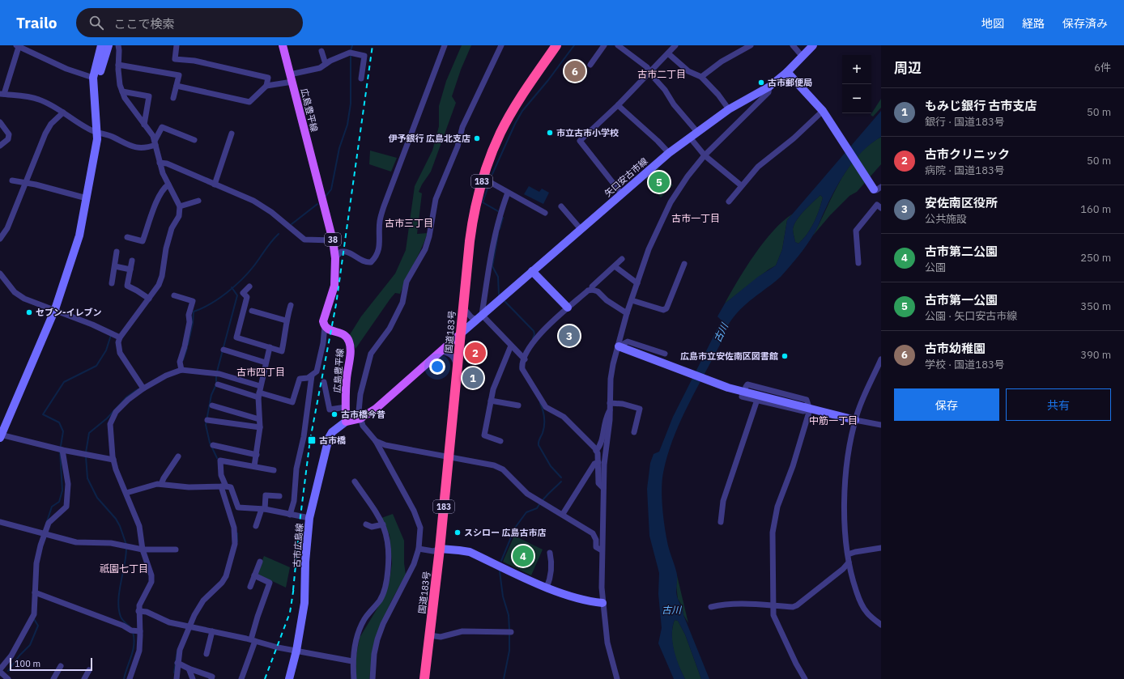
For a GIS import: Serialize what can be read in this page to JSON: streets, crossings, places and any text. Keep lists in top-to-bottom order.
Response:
{
  "streets": {
    "highway": ["183", "国道183号"],
    "main road": ["広島豊平線", "38"],
    "street": ["矢口安古市線", "古市広島線"]
  },
  "crossings": [
    ["広島豊平線", "古市広島線"],
    ["矢口安古市線", "国道183号"]
  ],
  "districts": [
    "古市二丁目",
    "古市一丁目",
    "古市三丁目",
    "古市四丁目",
    "中筋一丁目",
    "祇園七丁目"
  ],
  "water": ["古川"],
  "places": {
    "other": [
      "古市郵便局",
      "市立古市小学校",
      "伊予銀行 広島北支店",
      "セブン-イレブン",
      "広島市立安佐南区図書館",
      "古市橋今昔",
      "スシロー 広島古市店"
    ],
    "transit": ["古市橋"]
  },
  "scale_bar": "100 m",
  "page": {
    "header": "Trailo",
    "search": "ここで検索",
    "nav": ["地図", "経路", "保存済み"],
    "heading": ["周辺", "6件"],
    "map_buttons": ["+", "−"],
    "pins": [
      "6",
      "5",
      "3",
      "2",
      "1",
      "4"
    ],
    "list": [
      {
        "mark": "1",
        "name": "もみじ銀行 古市支店",
        "note": "銀行 · 国道183号",
        "value": "50 m"
      },
      {
        "mark": "2",
        "name": "古市クリニック",
        "note": "病院 · 国道183号",
        "value": "50 m"
      },
      {
        "mark": "3",
        "name": "安佐南区役所",
        "note": "公共施設",
        "value": "160 m"
      },
      {
        "mark": "4",
        "name": "古市第二公園",
        "note": "公園",
        "value": "250 m"
      },
      {
        "mark": "5",
        "name": "古市第一公園",
        "note": "公園 · 矢口安古市線",
        "value": "350 m"
      },
      {
        "mark": "6",
        "name": "古市幼稚園",
        "note": "学校 · 国道183号",
        "value": "390 m"
      }
    ],
    "buttons": ["保存", "共有"],
    "scale": "100 m"
  }
}
